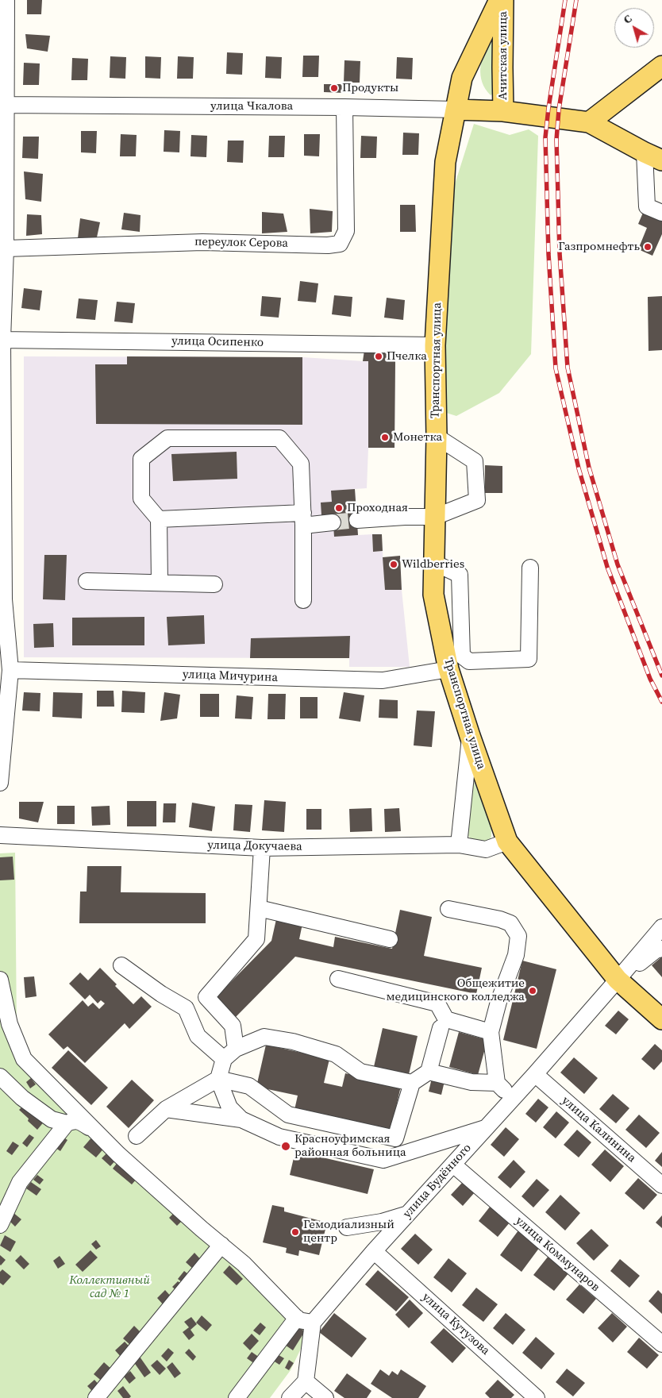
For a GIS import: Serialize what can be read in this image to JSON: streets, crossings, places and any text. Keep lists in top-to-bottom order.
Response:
{
  "streets": {
    "main road": ["Ачитская улица", "улица Чкалова", "Транспортная улица"],
    "street": [
      "переулок Серова",
      "улица Осипенко",
      "улица Мичурина",
      "улица Докучаева",
      "улица Калинина",
      "улица Будённого",
      "улица Коммунаров",
      "улица Кутузова"
    ]
  },
  "crossings": [
    ["Ачитская улица", "улица Чкалова"],
    ["Ачитская улица", "Транспортная улица"],
    ["улица Чкалова", "переулок Серова"],
    ["улица Чкалова", "Транспортная улица"],
    ["улица Осипенко", "Транспортная улица"],
    ["Транспортная улица", "улица Мичурина"],
    ["Транспортная улица", "улица Докучаева"],
    ["Транспортная улица", "улица Будённого"],
    ["улица Калинина", "улица Будённого"],
    ["улица Будённого", "улица Коммунаров"],
    ["улица Будённого", "улица Кутузова"]
  ],
  "parks": ["Коллективный сад № 1"],
  "places": [
    "Продукты",
    "Газпромнефть",
    "Пчелка",
    "Монетка",
    "Проходная",
    "Wildberries",
    "Общежитие медицинского колледжа",
    "Красноуфимская районная больница",
    "Гемодиализный центр"
  ],
  "north": "top left"
}
